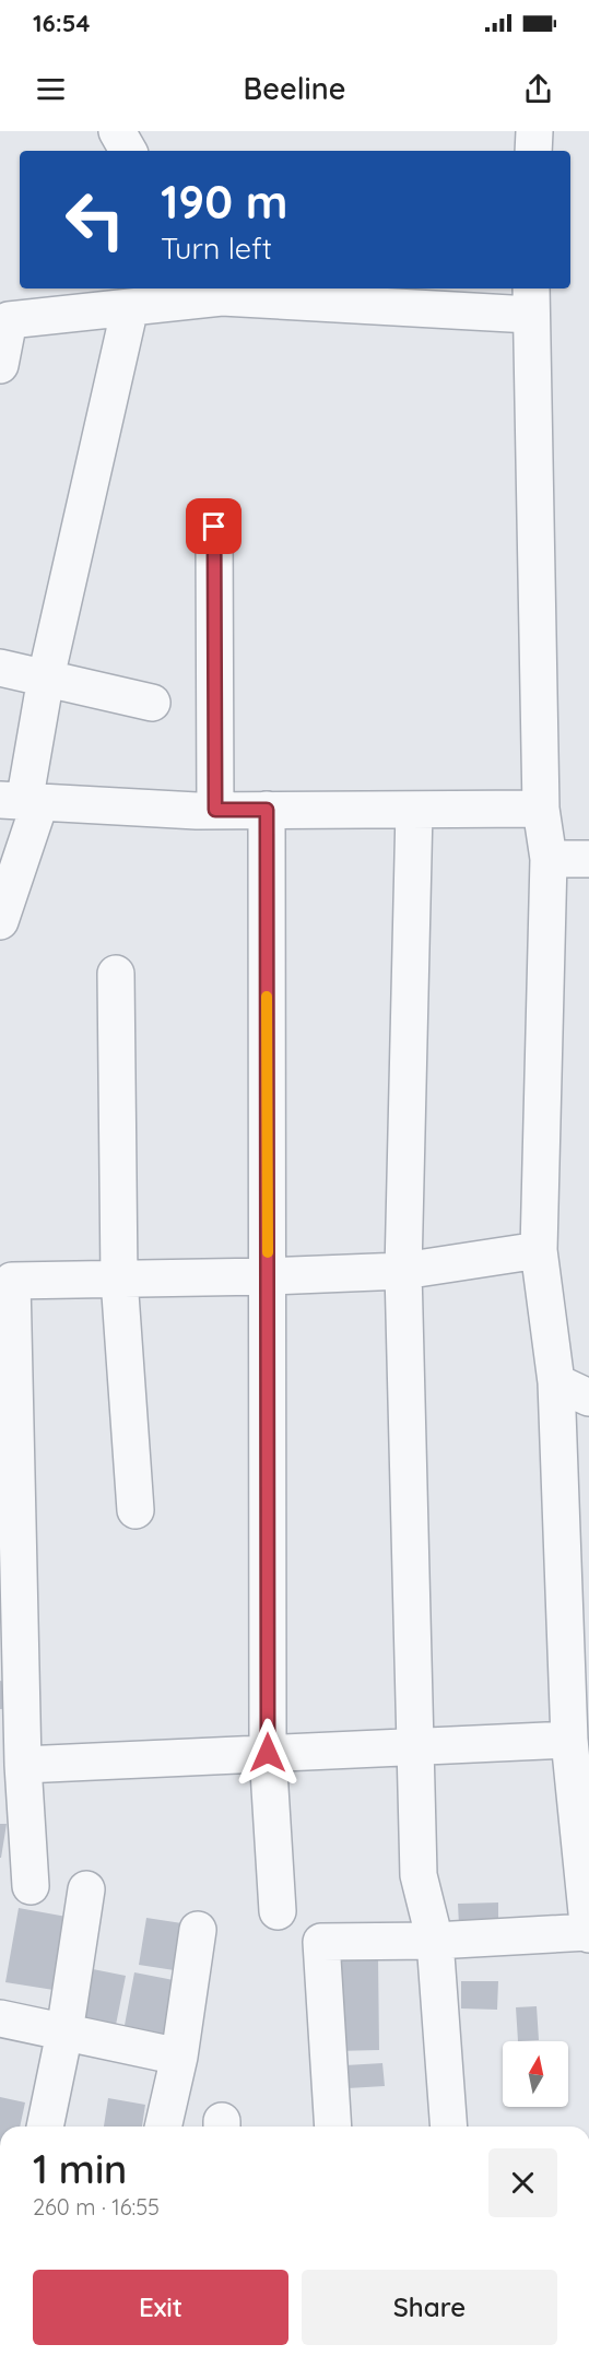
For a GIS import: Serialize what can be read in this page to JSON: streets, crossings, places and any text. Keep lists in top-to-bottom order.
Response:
{
  "north": "top",
  "page": {
    "status": "16:54",
    "header": "Beeline",
    "turn": ["190 m", "Turn left"],
    "heading": ["1 min", "260 m · 16:55"],
    "buttons": ["Exit", "Share"]
  }
}
